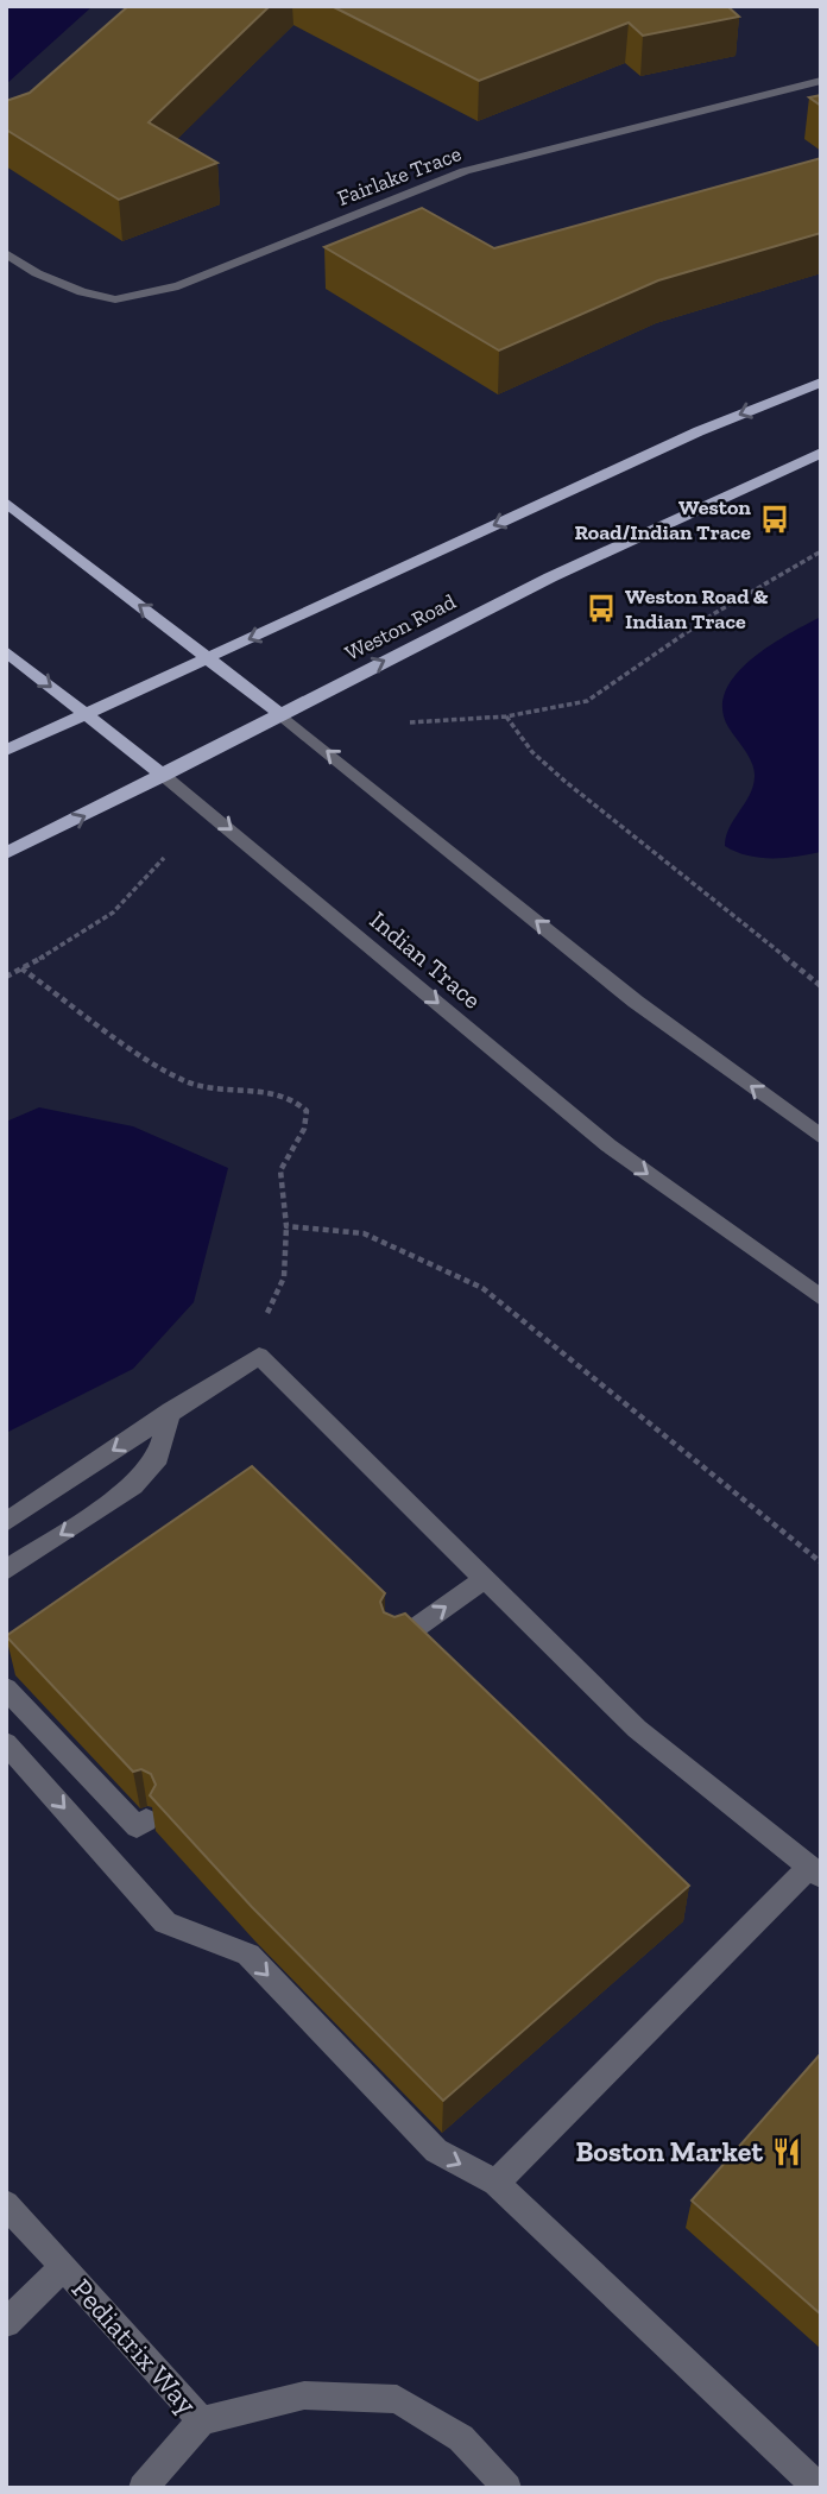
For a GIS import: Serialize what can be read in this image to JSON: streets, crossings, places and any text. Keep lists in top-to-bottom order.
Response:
{
  "streets": {
    "main road": ["Weston Road", "Indian Trace"],
    "street": ["Fairlake Trace", "Pediatrix Way"]
  },
  "crossings": [
    ["Weston Road", "Indian Trace"]
  ],
  "one_way": ["Indian Trace"],
  "places": {
    "bus stop": ["Weston Road/Indian Trace", "Weston Road & Indian Trace"],
    "restaurant": ["Boston Market"]
  }
}
